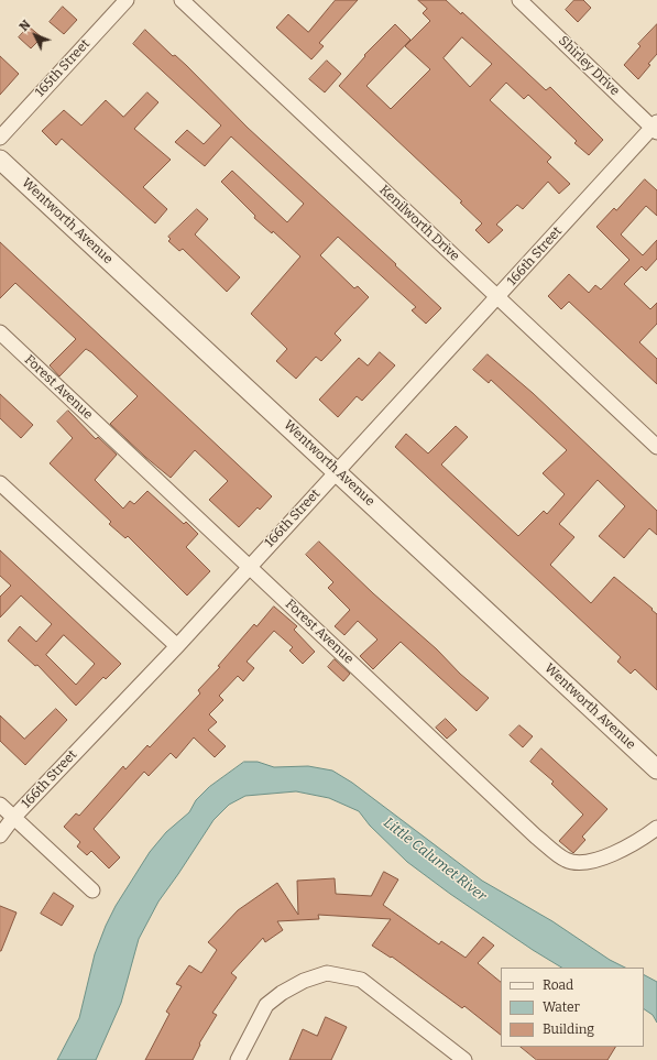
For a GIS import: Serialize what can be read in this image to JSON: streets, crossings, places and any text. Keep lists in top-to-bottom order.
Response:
{
  "streets": {
    "street": [
      "Shirley Drive",
      "165th Street",
      "Wentworth Avenue",
      "Kenilworth Drive",
      "166th Street",
      "Forest Avenue"
    ]
  },
  "crossings": [
    ["Shirley Drive", "166th Street"],
    ["Wentworth Avenue", "166th Street"],
    ["Kenilworth Drive", "166th Street"],
    ["166th Street", "Forest Avenue"]
  ],
  "water": ["Little Calumet River"],
  "legend": ["Road", "Water", "Building"],
  "north": "top left"
}
